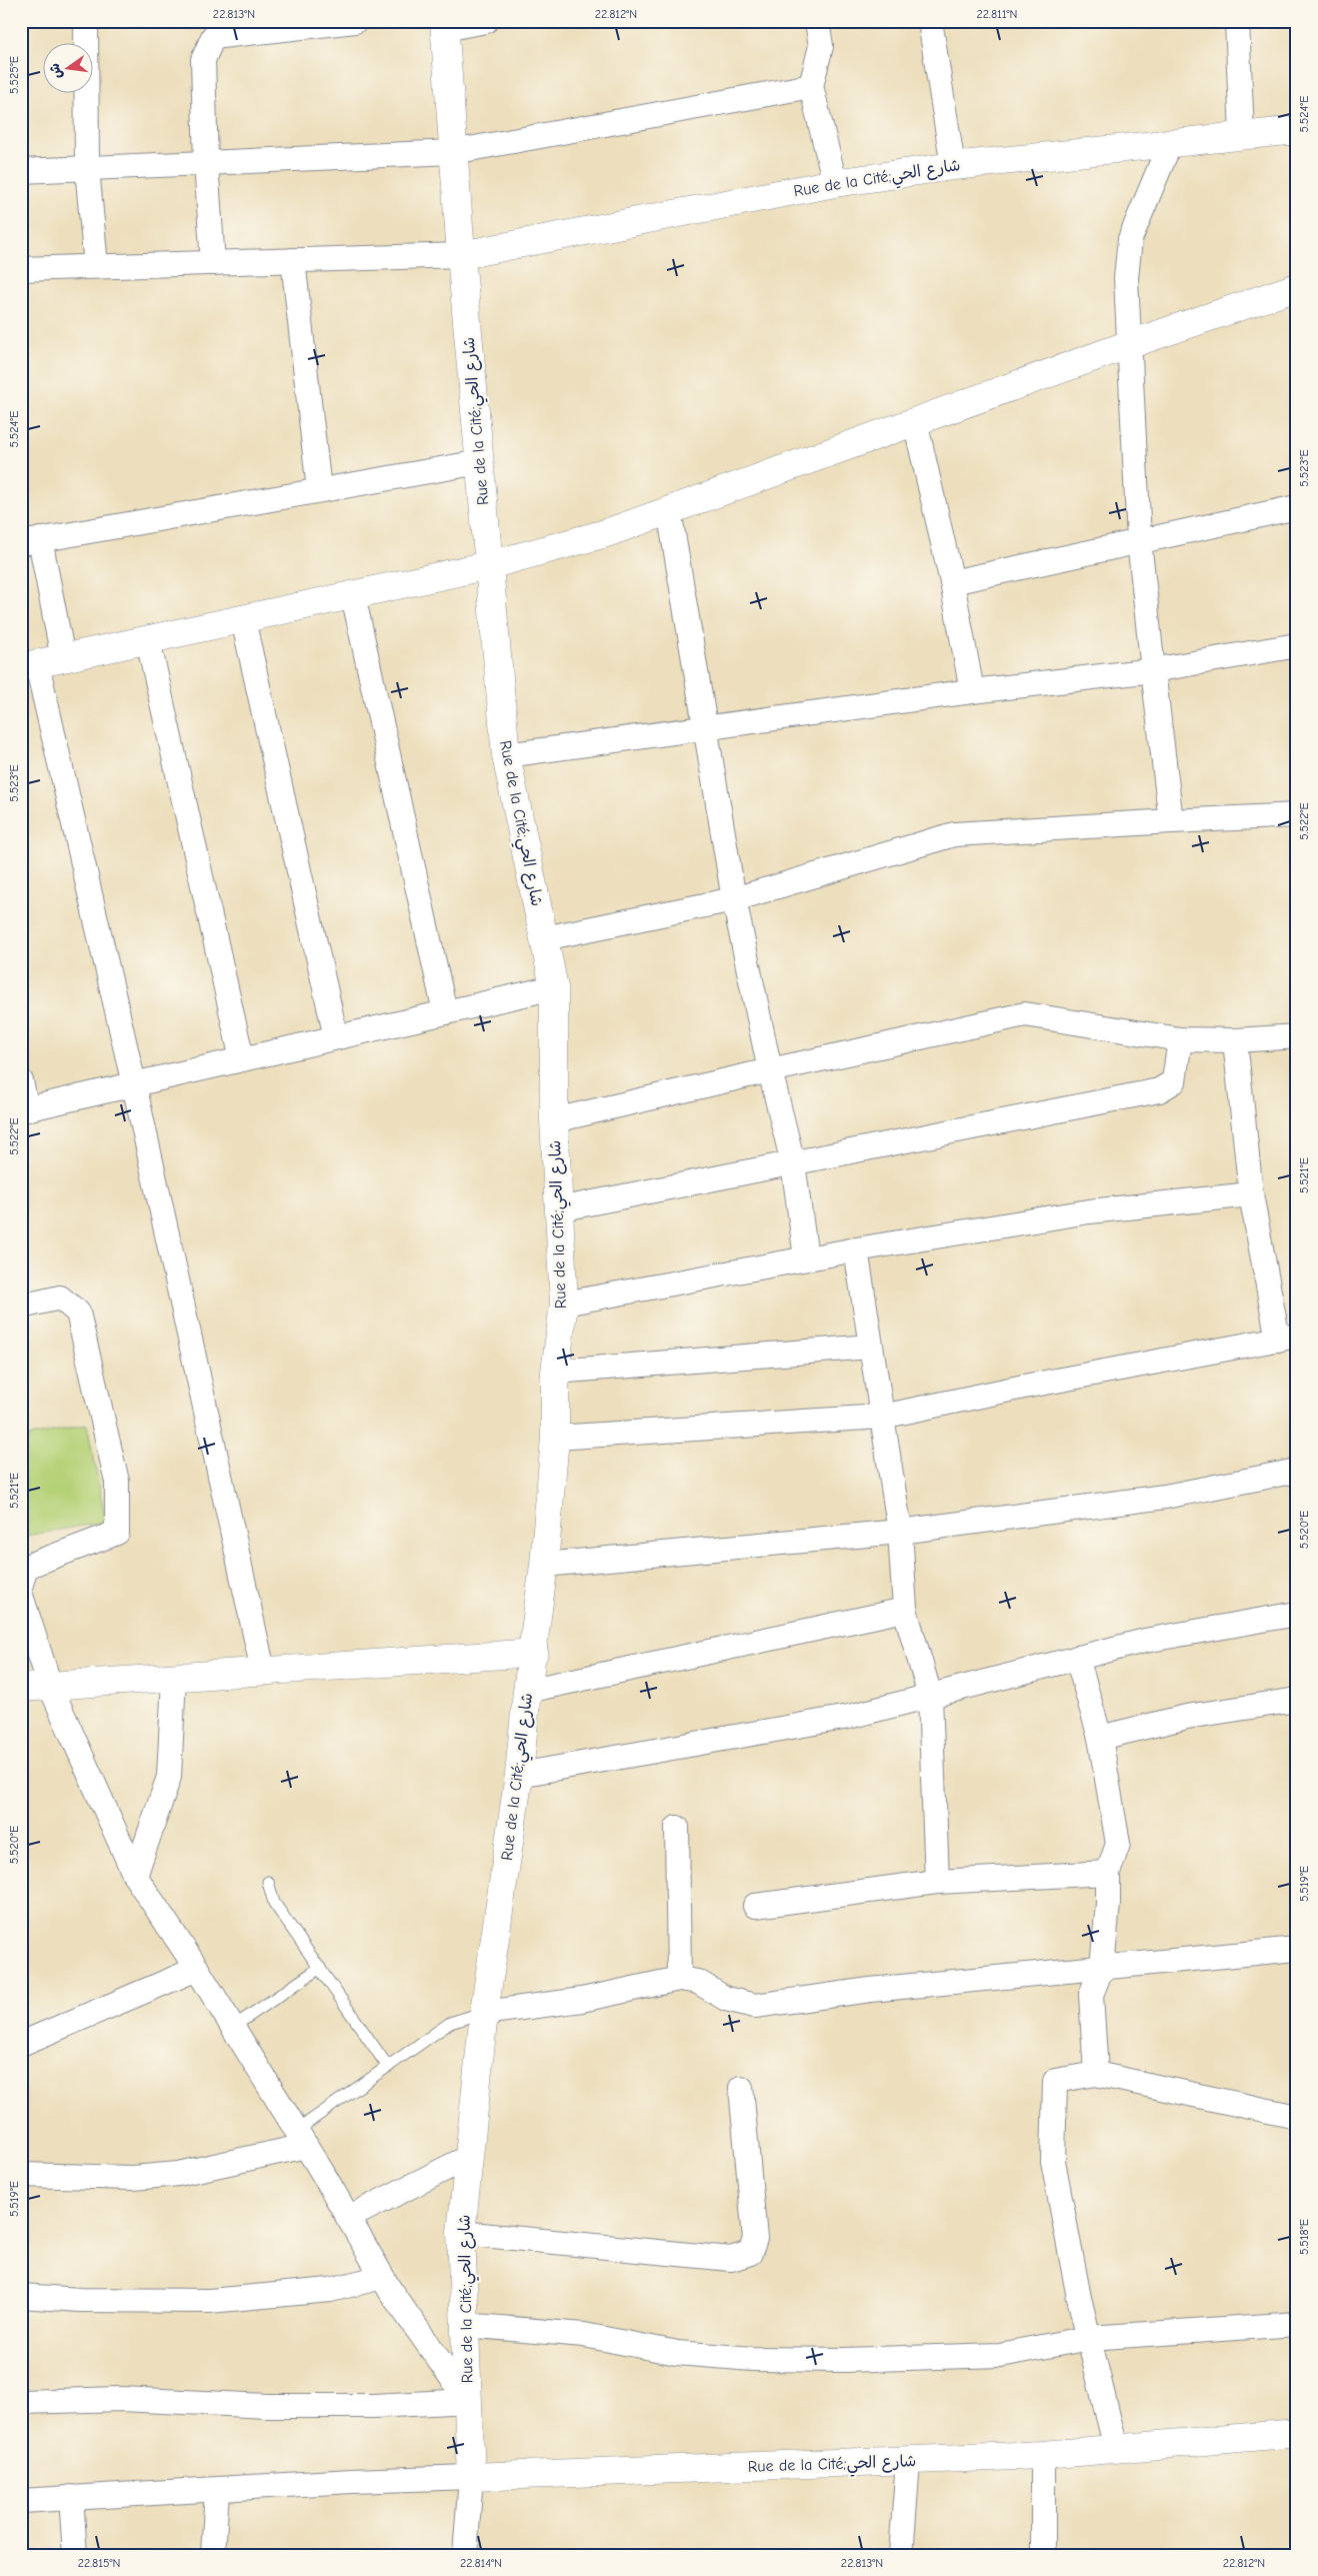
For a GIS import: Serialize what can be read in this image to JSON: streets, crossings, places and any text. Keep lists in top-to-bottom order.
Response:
{
  "streets": {
    "street": ["Rue de la Cité;شارع الحي"]
  },
  "north": "left",
  "coordinates": [
    "22.813°N",
    "22.812°N",
    "22.811°N",
    "5.525°E",
    "5.524°E",
    "5.523°E",
    "5.522°E",
    "5.521°E",
    "5.520°E",
    "5.519°E",
    "5.518°E",
    "22.815°N",
    "22.814°N"
  ]
}
